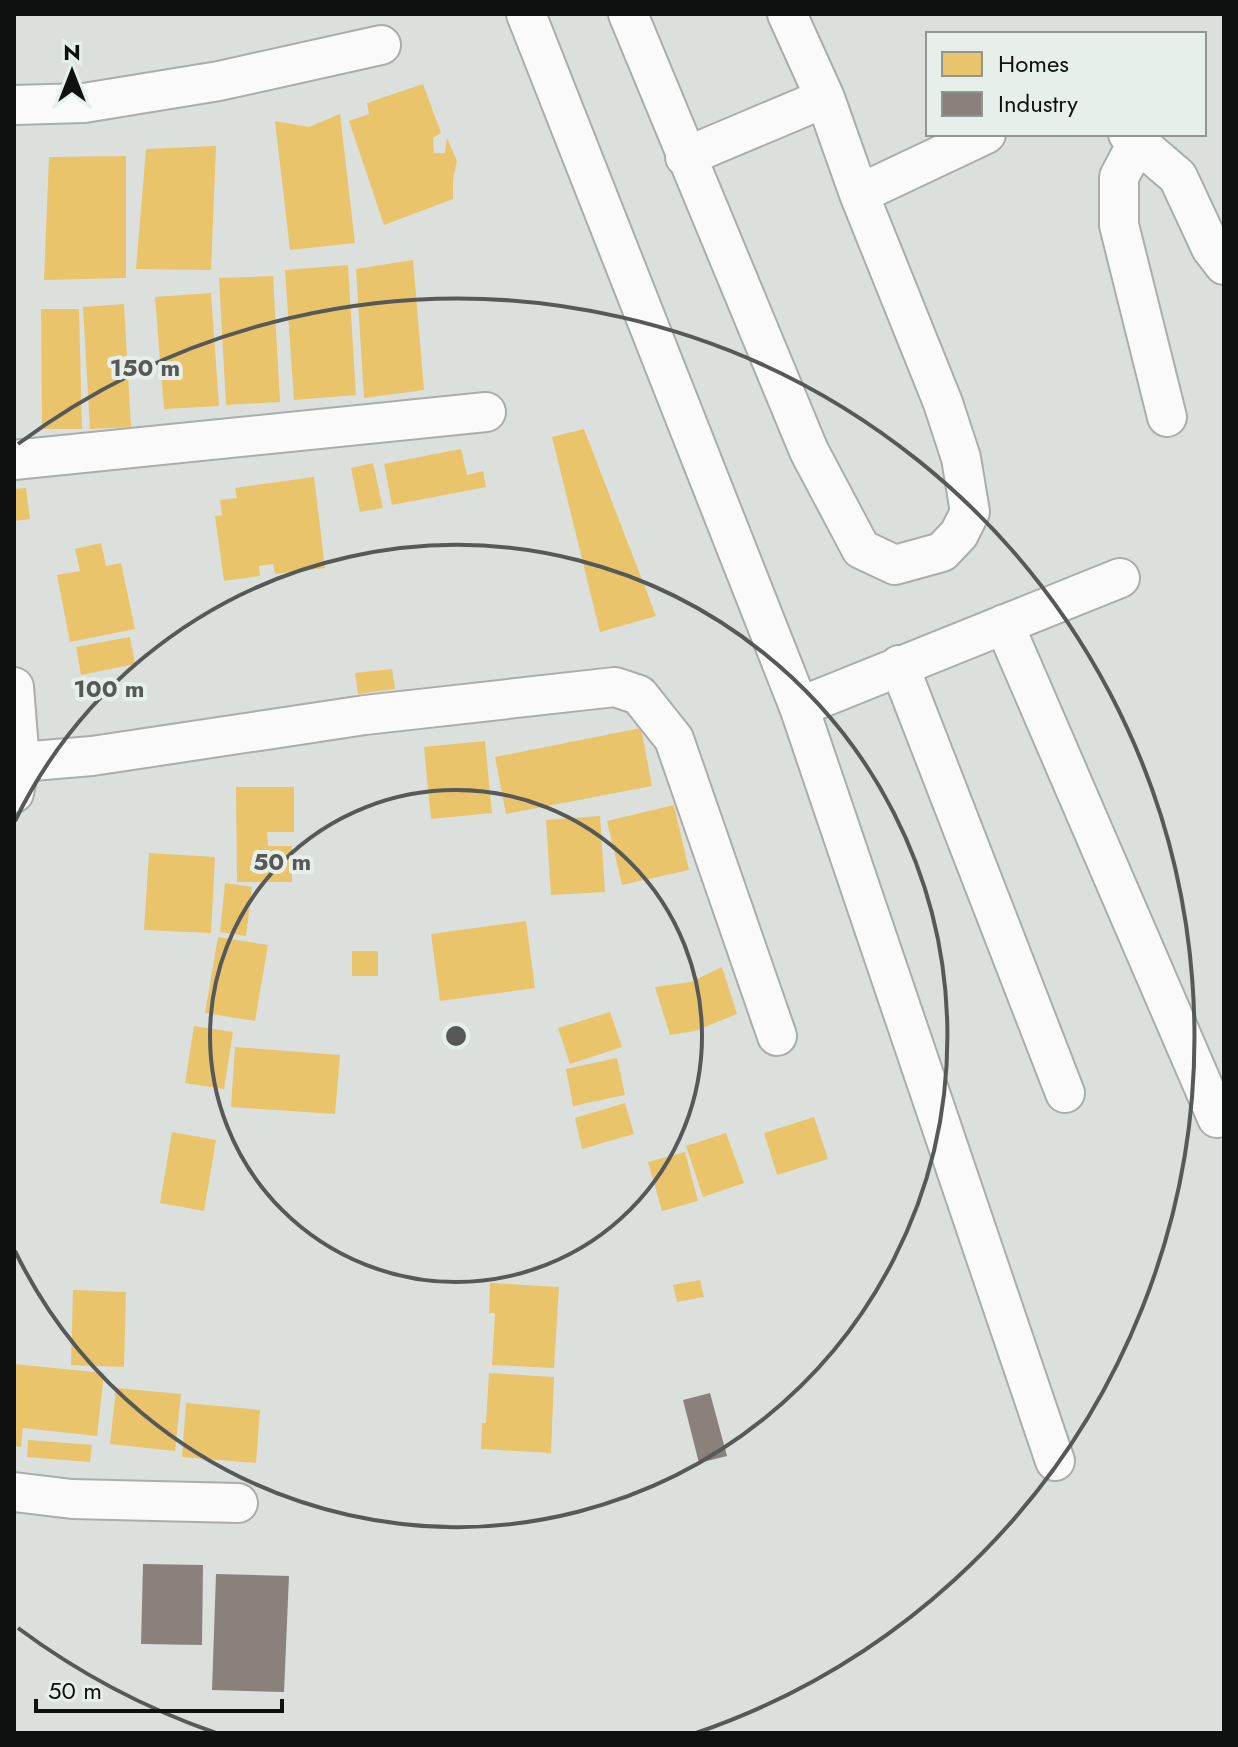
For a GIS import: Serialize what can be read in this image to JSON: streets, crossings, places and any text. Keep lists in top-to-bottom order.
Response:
{
  "legend": ["Homes", "Industry"],
  "scale_bar": "50 m",
  "north": "top",
  "rings": ["150 m", "100 m", "50 m"]
}
